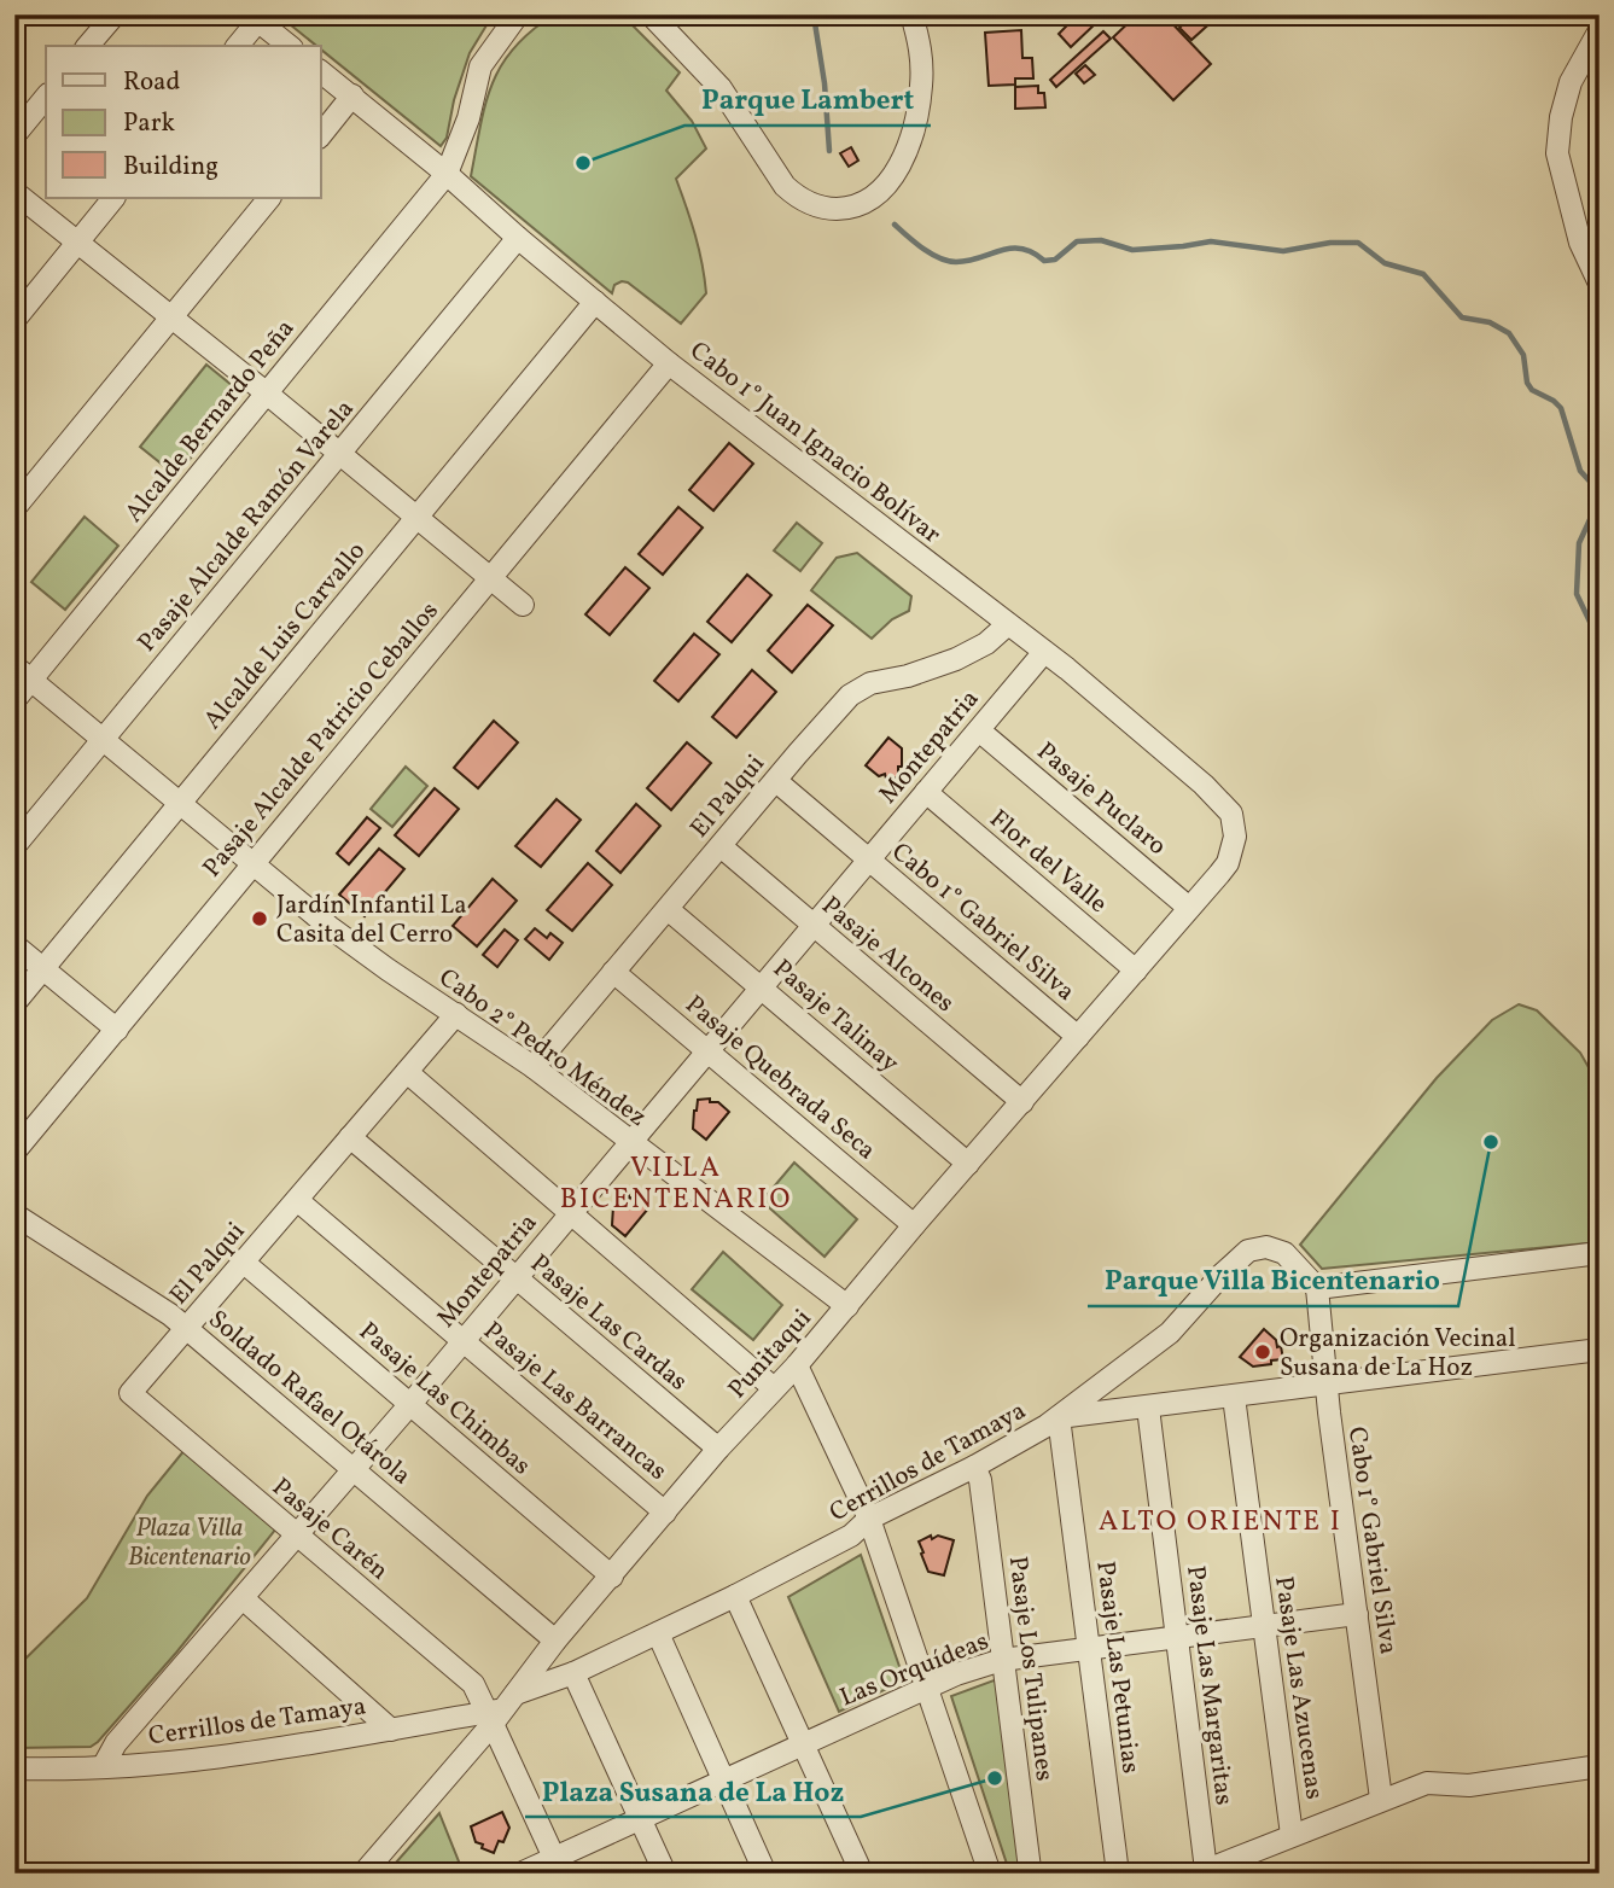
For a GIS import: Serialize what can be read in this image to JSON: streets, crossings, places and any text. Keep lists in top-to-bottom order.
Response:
{
  "streets": {
    "street": [
      "Alcalde Bernardo Peña",
      "Cabo 1° Juan Ignacio Bolívar",
      "Pasaje Alcalde Ramón Varela",
      "Alcalde Luis Carvallo",
      "Pasaje Alcalde Patricio Ceballos",
      "Montepatria",
      "El Palqui",
      "Pasaje Puclaro",
      "Flor del Valle",
      "Cabo 1° Gabriel Silva",
      "Pasaje Alcones",
      "Pasaje Talinay",
      "Cabo 2° Pedro Méndez",
      "Pasaje Quebrada Seca",
      "Pasaje Las Cardas",
      "Punitaqui",
      "Soldado Rafael Otárola",
      "Pasaje Las Chimbas",
      "Pasaje Las Barrancas",
      "Cerrillos de Tamaya",
      "Pasaje Carén",
      "Pasaje Las Petunias",
      "Las Orquídeas",
      "Pasaje Los Tulipanes",
      "Pasaje Las Margaritas",
      "Pasaje Las Azucenas"
    ]
  },
  "crossings": [
    ["Alcalde Bernardo Peña", "Cabo 1° Juan Ignacio Bolívar"],
    ["Alcalde Bernardo Peña", "Cabo 2° Pedro Méndez"],
    ["Cabo 1° Juan Ignacio Bolívar", "Pasaje Alcalde Ramón Varela"],
    ["Cabo 1° Juan Ignacio Bolívar", "Alcalde Luis Carvallo"],
    ["Cabo 1° Juan Ignacio Bolívar", "Pasaje Alcalde Patricio Ceballos"],
    ["Cabo 1° Juan Ignacio Bolívar", "Montepatria"],
    ["Cabo 1° Juan Ignacio Bolívar", "El Palqui"],
    ["Cabo 1° Juan Ignacio Bolívar", "Punitaqui"],
    ["Pasaje Alcalde Ramón Varela", "Cabo 2° Pedro Méndez"],
    ["Alcalde Luis Carvallo", "Cabo 2° Pedro Méndez"],
    ["Pasaje Alcalde Patricio Ceballos", "Cabo 2° Pedro Méndez"],
    ["Montepatria", "Pasaje Puclaro"],
    ["Montepatria", "Flor del Valle"],
    ["Montepatria", "Cabo 1° Gabriel Silva"],
    ["Montepatria", "Pasaje Alcones"],
    ["Montepatria", "Pasaje Talinay"],
    ["Montepatria", "Cabo 2° Pedro Méndez"],
    ["Montepatria", "Pasaje Quebrada Seca"],
    ["Montepatria", "Pasaje Las Cardas"],
    ["Montepatria", "Soldado Rafael Otárola"],
    ["Montepatria", "Pasaje Las Chimbas"],
    ["Montepatria", "Pasaje Las Barrancas"],
    ["Montepatria", "Cerrillos de Tamaya"],
    ["Montepatria", "Pasaje Carén"],
    ["El Palqui", "Cabo 1° Gabriel Silva"],
    ["El Palqui", "Pasaje Alcones"],
    ["El Palqui", "Pasaje Talinay"],
    ["El Palqui", "Cabo 2° Pedro Méndez"],
    ["El Palqui", "Pasaje Quebrada Seca"],
    ["El Palqui", "Pasaje Las Cardas"],
    ["El Palqui", "Soldado Rafael Otárola"],
    ["El Palqui", "Pasaje Las Chimbas"],
    ["El Palqui", "Pasaje Las Barrancas"],
    ["El Palqui", "Pasaje Carén"],
    ["Pasaje Puclaro", "Punitaqui"],
    ["Flor del Valle", "Punitaqui"],
    ["Cabo 1° Gabriel Silva", "Punitaqui"],
    ["Cabo 1° Gabriel Silva", "Cerrillos de Tamaya"],
    ["Cabo 1° Gabriel Silva", "Las Orquídeas"],
    ["Pasaje Alcones", "Punitaqui"],
    ["Pasaje Talinay", "Punitaqui"],
    ["Cabo 2° Pedro Méndez", "Punitaqui"],
    ["Pasaje Quebrada Seca", "Punitaqui"],
    ["Pasaje Las Cardas", "Punitaqui"],
    ["Punitaqui", "Soldado Rafael Otárola"],
    ["Punitaqui", "Pasaje Las Chimbas"],
    ["Punitaqui", "Pasaje Las Barrancas"],
    ["Punitaqui", "Cerrillos de Tamaya"],
    ["Punitaqui", "Pasaje Carén"],
    ["Cerrillos de Tamaya", "Pasaje Carén"],
    ["Cerrillos de Tamaya", "Pasaje Las Petunias"],
    ["Cerrillos de Tamaya", "Pasaje Los Tulipanes"],
    ["Pasaje Carén", "Las Orquídeas"],
    ["Pasaje Las Petunias", "Las Orquídeas"],
    ["Las Orquídeas", "Pasaje Los Tulipanes"],
    ["Las Orquídeas", "Pasaje Las Margaritas"],
    ["Las Orquídeas", "Pasaje Las Azucenas"]
  ],
  "districts": ["VILLA BICENTENARIO", "ALTO ORIENTE I"],
  "parks": ["Plaza Villa Bicentenario"],
  "places": [
    "Parque Lambert",
    "Jardín Infantil La Casita del Cerro",
    "Parque Villa Bicentenario",
    "Organización Vecinal Susana de La Hoz",
    "Plaza Susana de La Hoz"
  ],
  "legend": ["Road", "Park", "Building"]
}
